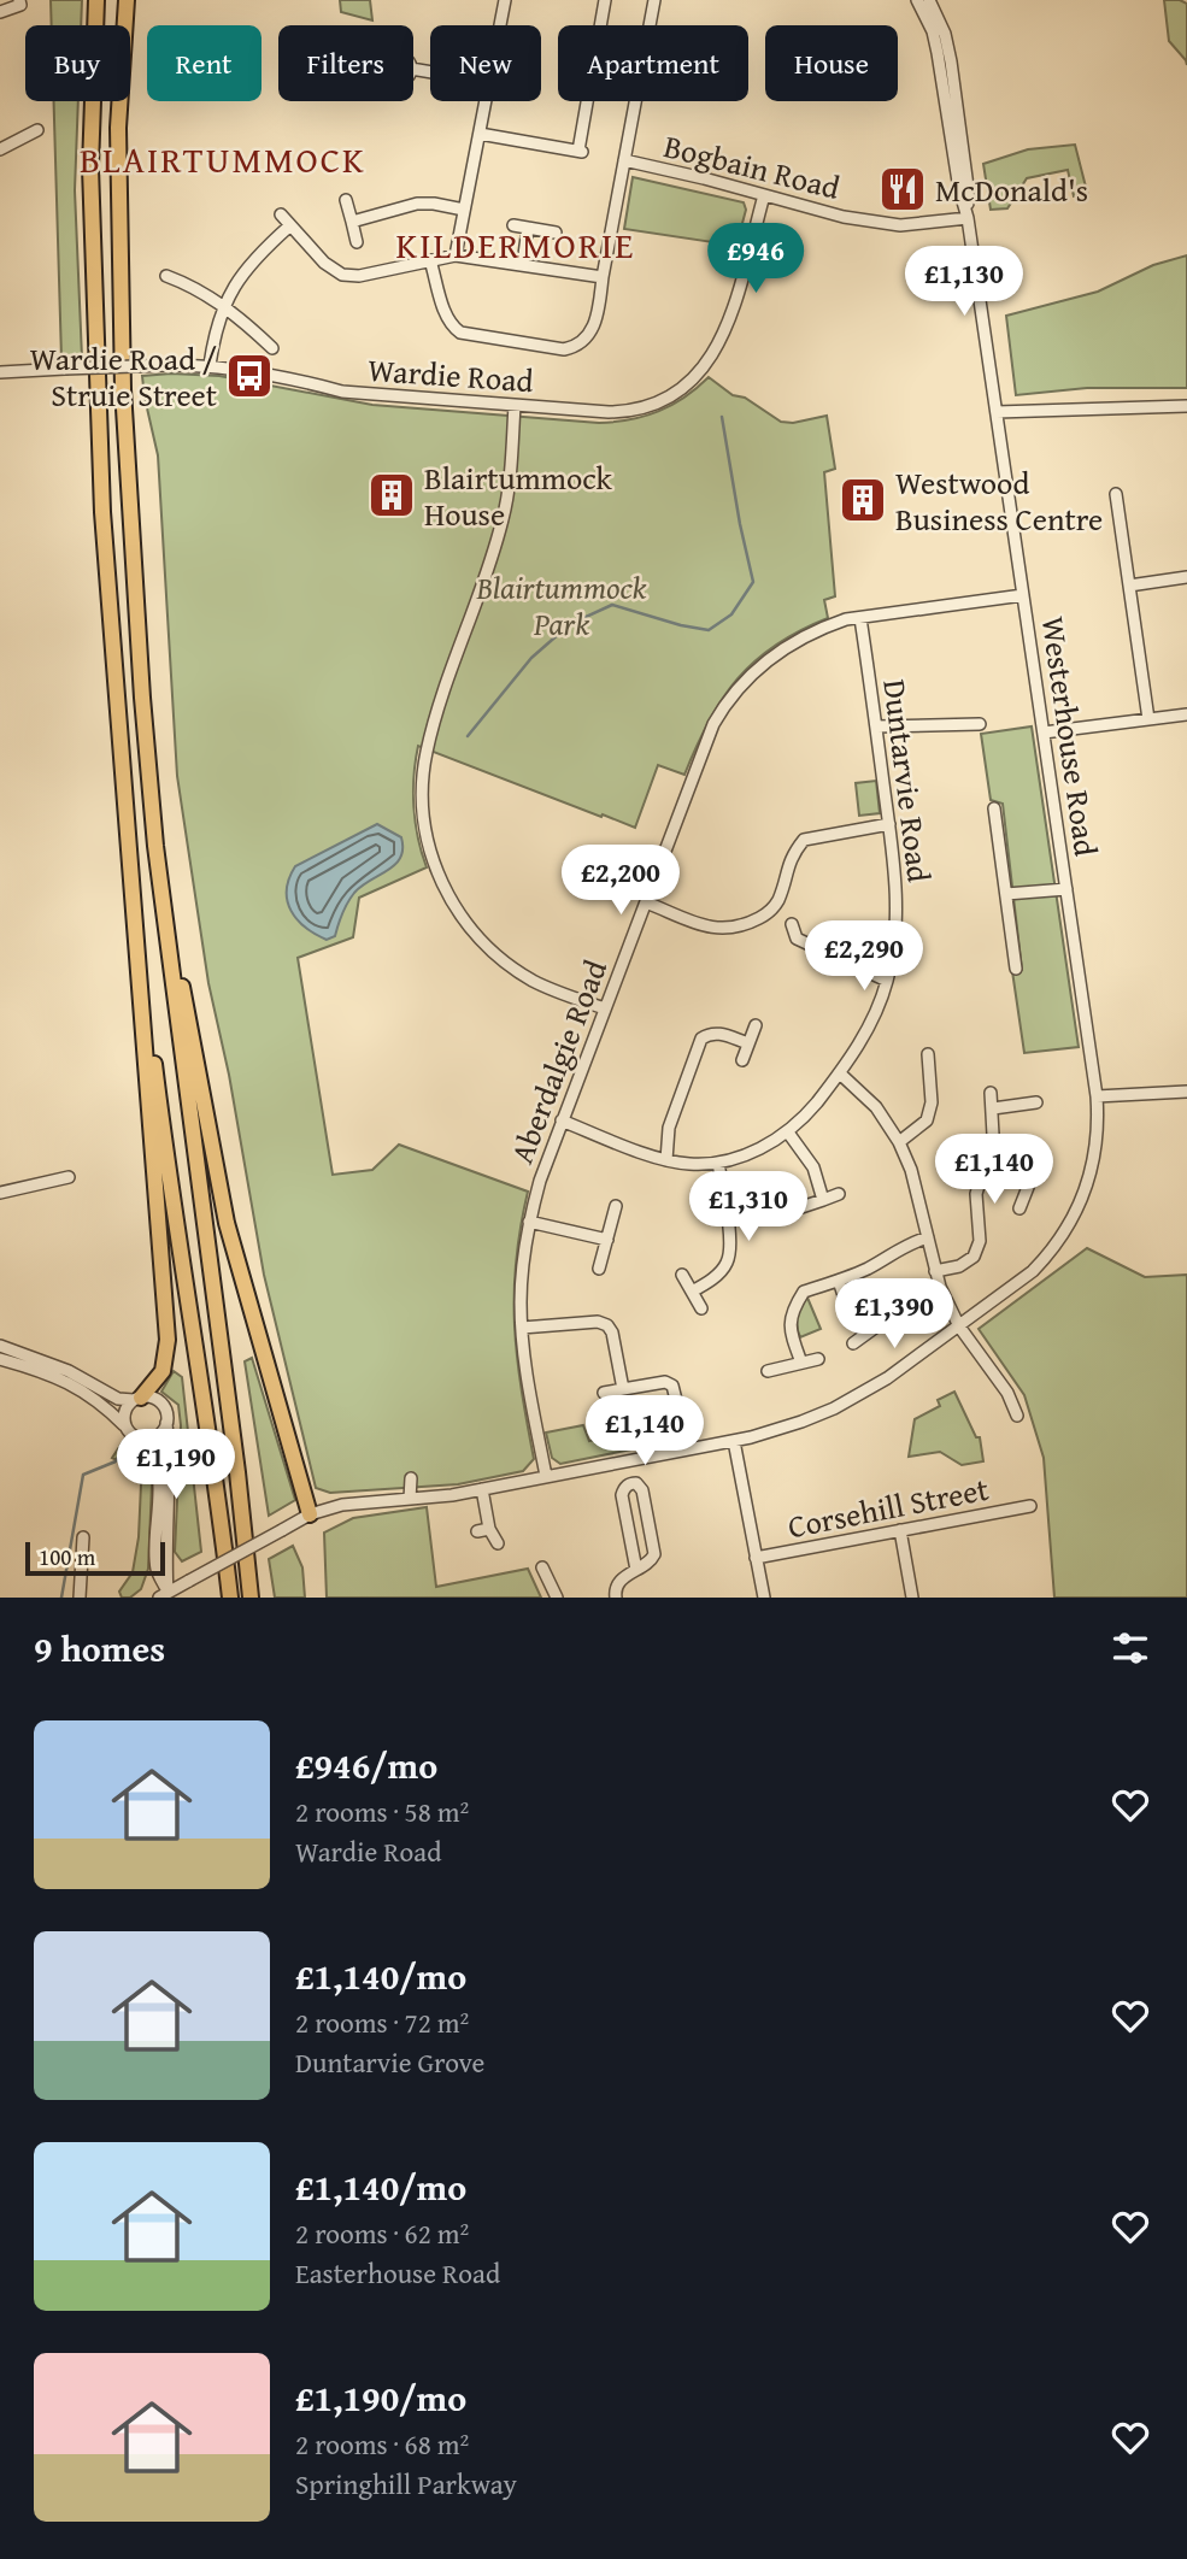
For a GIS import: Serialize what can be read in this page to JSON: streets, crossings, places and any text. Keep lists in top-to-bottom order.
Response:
{
  "streets": {
    "street": [
      "Bogbain Road",
      "Wardie Road",
      "Westerhouse Road",
      "Duntarvie Road",
      "Aberdalgie Road",
      "Corsehill Street"
    ]
  },
  "crossings": [
    ["Bogbain Road", "Wardie Road"],
    ["Bogbain Road", "Westerhouse Road"],
    ["Westerhouse Road", "Aberdalgie Road"],
    ["Duntarvie Road", "Aberdalgie Road"]
  ],
  "districts": ["BLAIRTUMMOCK", "KILDERMORIE"],
  "parks": ["Blairtummock Park"],
  "places": {
    "restaurant": ["McDonald's"],
    "bus stop": ["Wardie Road / Struie Street"],
    "building": ["Blairtummock House", "Westwood Business Centre"]
  },
  "scale_bar": "100 m",
  "page": {
    "chip": [
      "Buy",
      "Rent",
      "Filters",
      "New",
      "Apartment",
      "House"
    ],
    "price": [
      "£946",
      "£1,130",
      "£2,200",
      "£2,290",
      "£1,140",
      "£1,310",
      "£1,390",
      "£1,140",
      "£1,190"
    ],
    "scale": "100 m",
    "heading": "9 homes",
    "list": [
      {
        "name": "£946/mo",
        "note": "2 rooms · 58 m² · Wardie Road"
      },
      {
        "name": "£1,140/mo",
        "note": "2 rooms · 72 m² · Duntarvie Grove"
      },
      {
        "name": "£1,140/mo",
        "note": "2 rooms · 62 m² · Easterhouse Road"
      },
      {
        "name": "£1,190/mo",
        "note": "2 rooms · 68 m² · Springhill Parkway"
      }
    ]
  }
}
